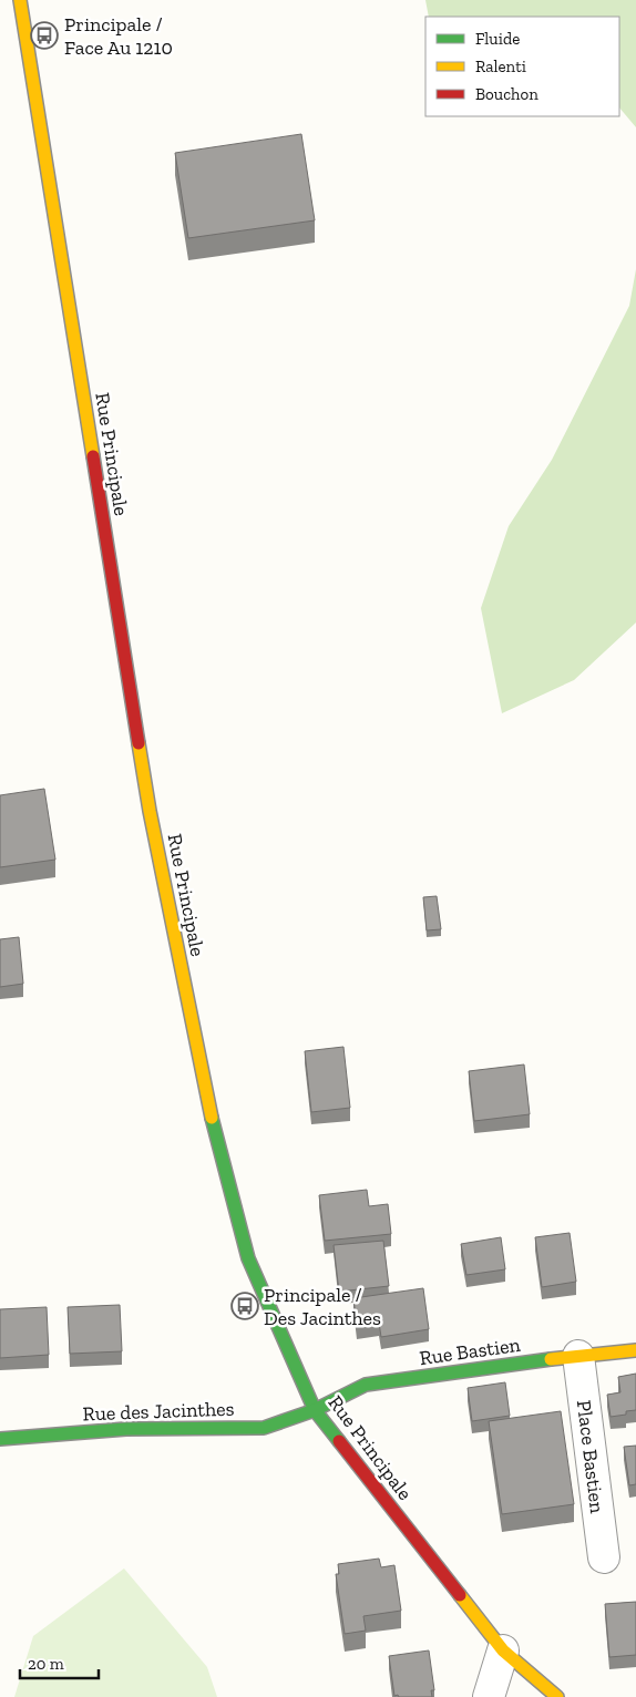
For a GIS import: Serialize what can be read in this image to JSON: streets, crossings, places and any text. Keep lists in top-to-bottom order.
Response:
{
  "streets": {
    "street": [
      "Rue Principale",
      "Rue Bastien",
      "Rue des Jacinthes",
      "Place Bastien"
    ]
  },
  "crossings": [
    ["Rue Principale", "Rue Bastien"],
    ["Rue Principale", "Rue des Jacinthes"],
    ["Rue Bastien", "Rue des Jacinthes"],
    ["Rue Bastien", "Place Bastien"]
  ],
  "places": {
    "bus stop": ["Principale / Face Au 1210", "Principale / Des Jacinthes"]
  },
  "legend": ["Fluide", "Ralenti", "Bouchon"],
  "scale_bar": "20 m"
}
